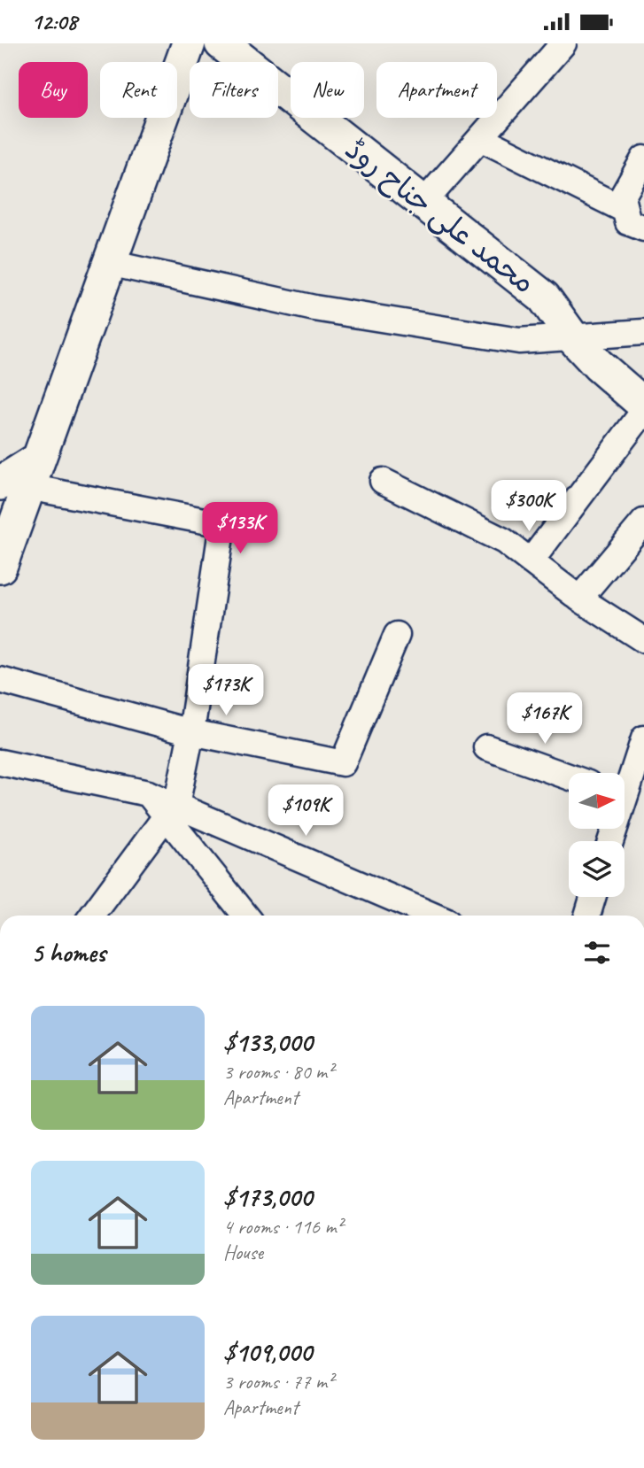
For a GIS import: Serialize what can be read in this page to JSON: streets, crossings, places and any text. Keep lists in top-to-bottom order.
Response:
{
  "streets": {
    "main road": ["محمد علی جناح روڈ"]
  },
  "north": "right",
  "page": {
    "status": "12:08",
    "chip": [
      "Buy",
      "Rent",
      "Filters",
      "New",
      "Apartment"
    ],
    "price": [
      "$300K",
      "$133K",
      "$173K",
      "$167K",
      "$109K"
    ],
    "heading": "5 homes",
    "list": [
      {
        "name": "$133,000",
        "note": "3 rooms · 80 m² · Apartment"
      },
      {
        "name": "$173,000",
        "note": "4 rooms · 116 m² · House"
      },
      {
        "name": "$109,000",
        "note": "3 rooms · 77 m² · Apartment"
      }
    ]
  }
}
